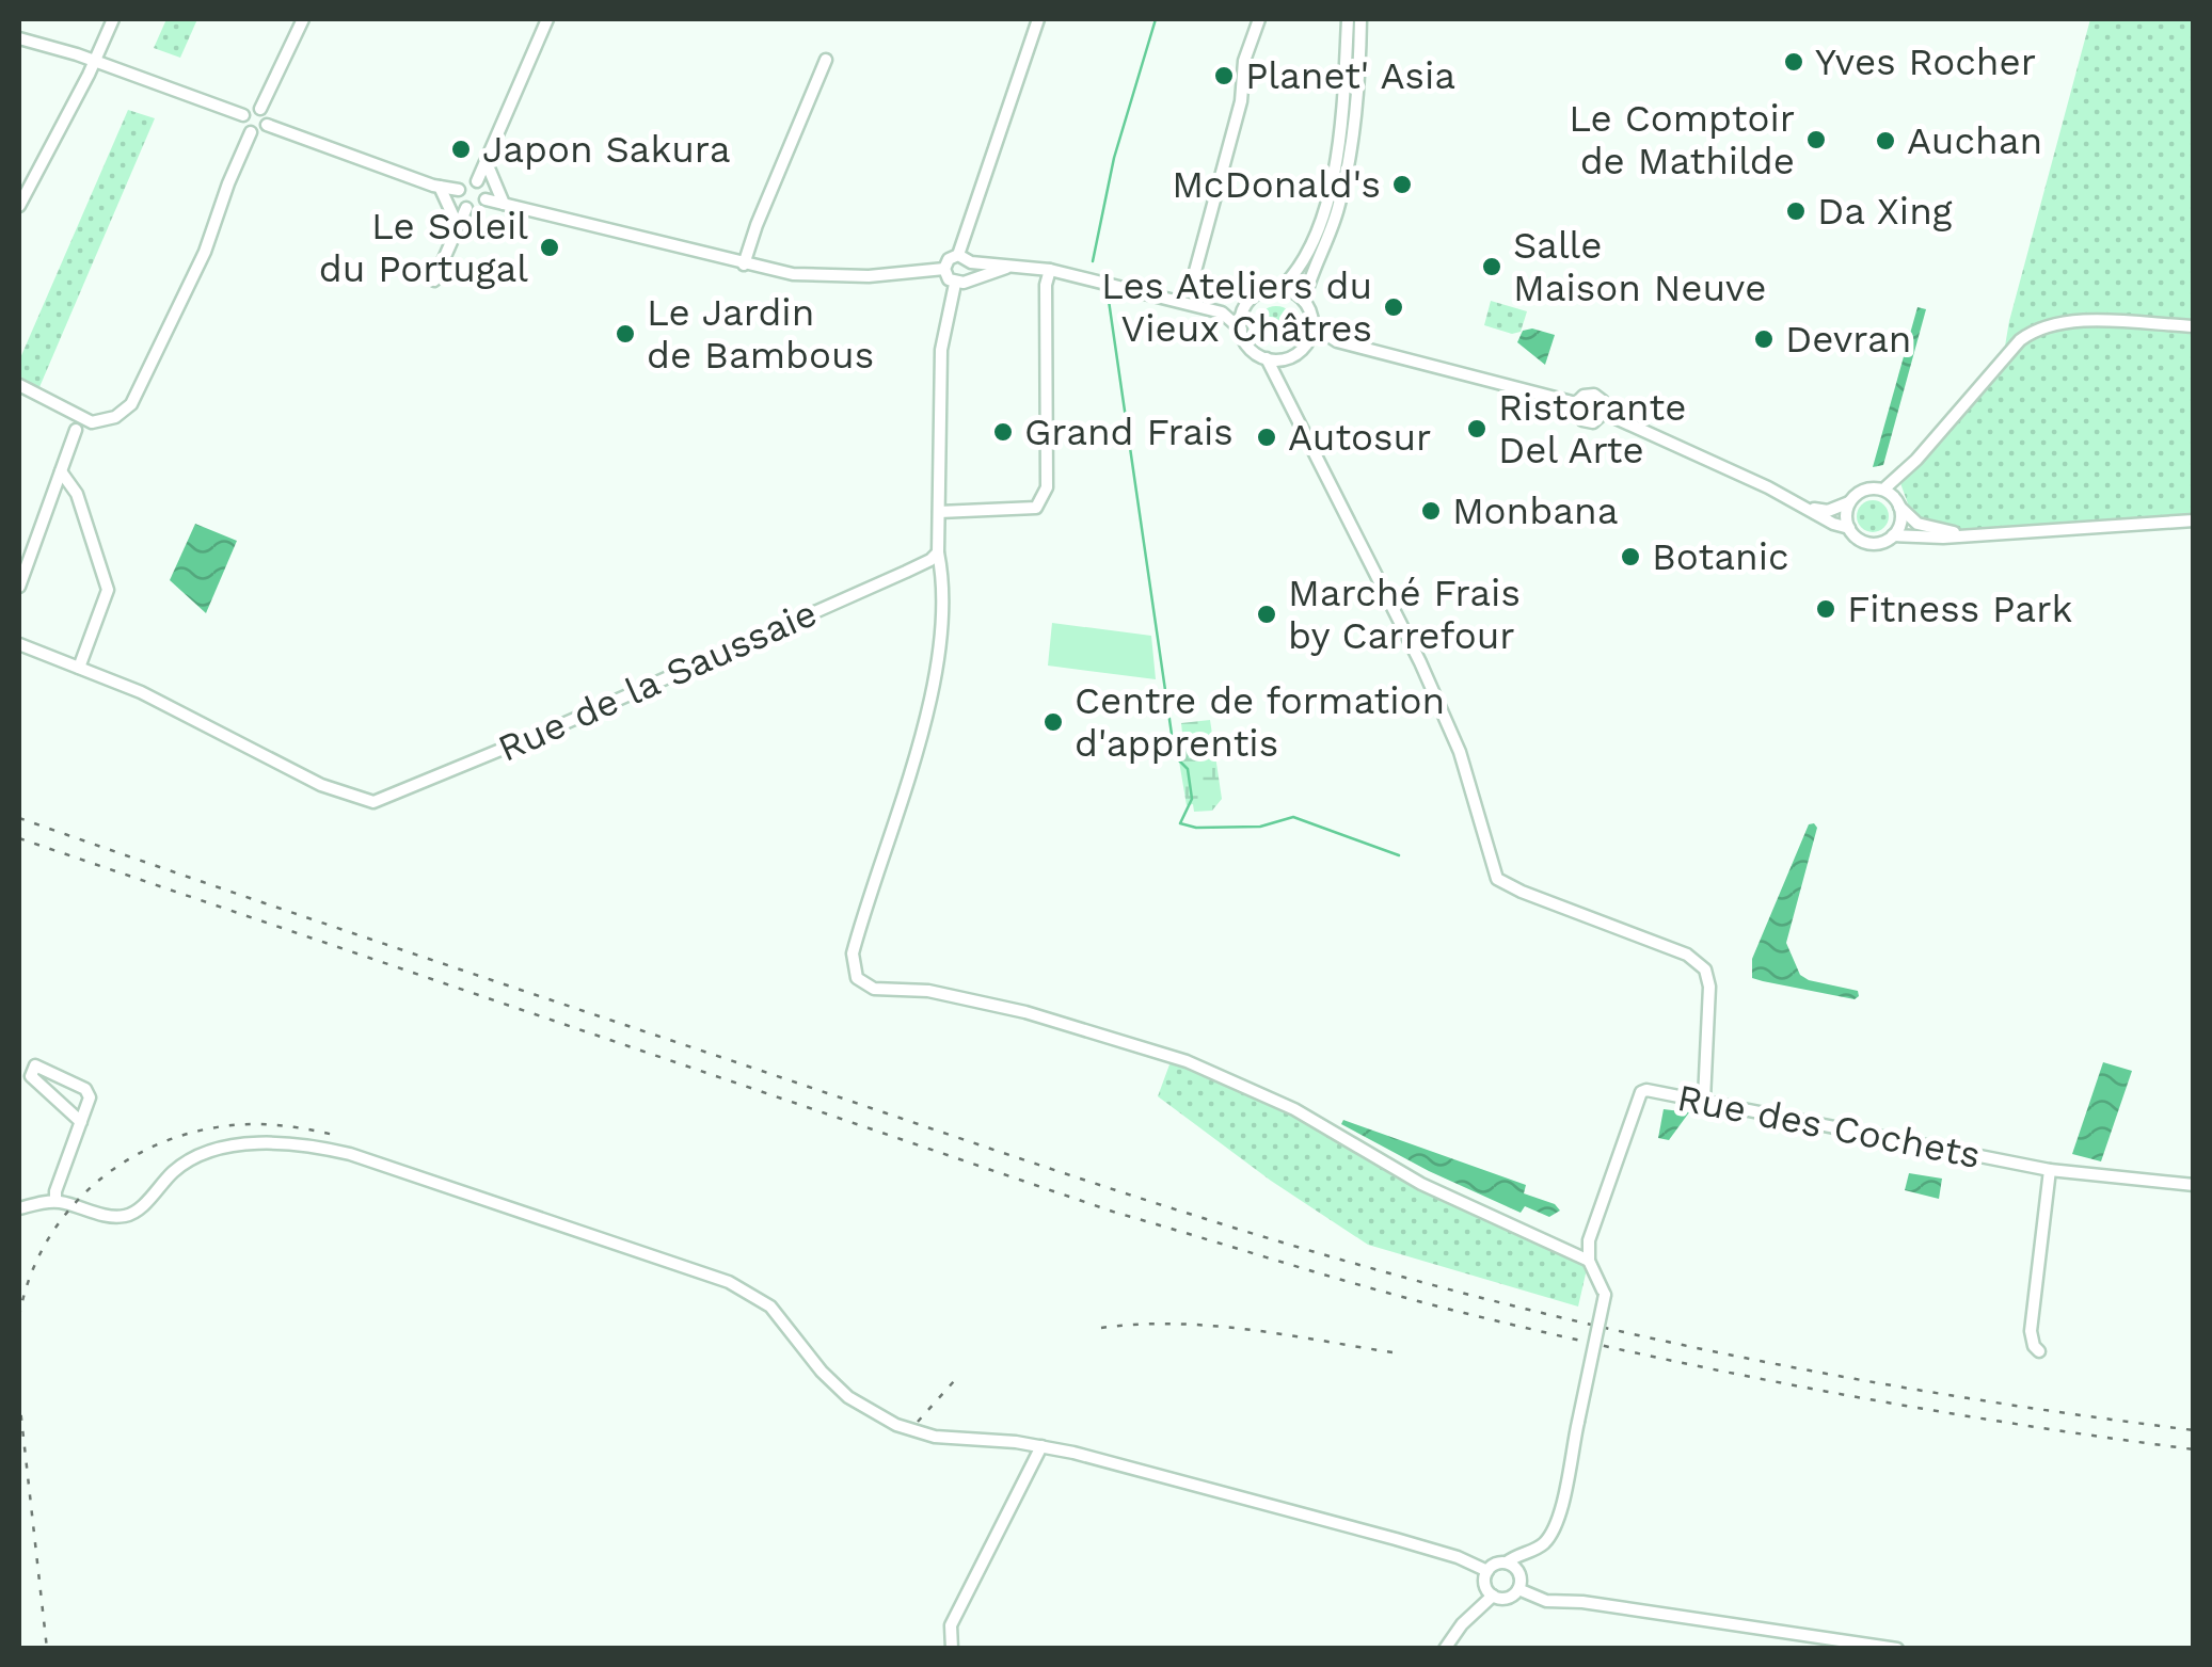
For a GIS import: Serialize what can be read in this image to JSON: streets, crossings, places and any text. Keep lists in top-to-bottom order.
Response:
{
  "streets": {
    "street": ["Rue de la Saussaie", "Rue des Cochets"]
  },
  "places": [
    "Yves Rocher",
    "Planet' Asia",
    "Le Comptoir de Mathilde",
    "Auchan",
    "Japon Sakura",
    "McDonald's",
    "Da Xing",
    "Le Soleil du Portugal",
    "Salle Maison Neuve",
    "Les Ateliers du Vieux Châtres",
    "Le Jardin de Bambous",
    "Devran",
    "Ristorante Del Arte",
    "Grand Frais",
    "Autosur",
    "Monbana",
    "Botanic",
    "Fitness Park",
    "Marché Frais by Carrefour",
    "Centre de formation d'apprentis"
  ]
}
